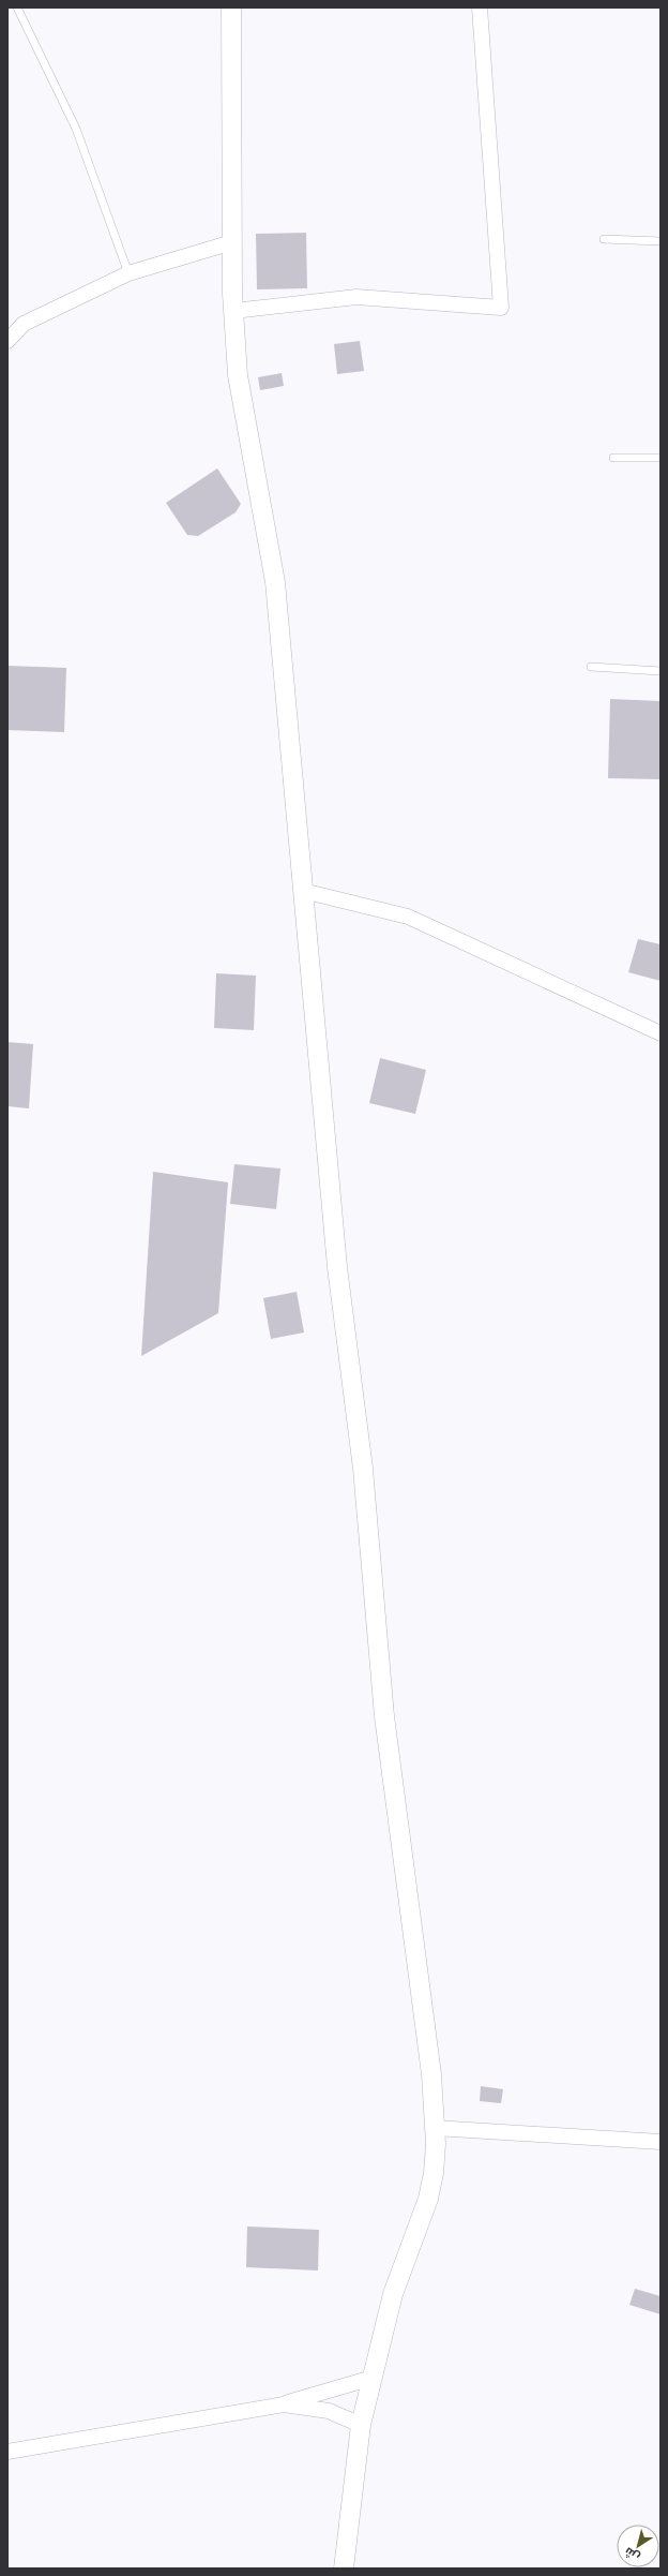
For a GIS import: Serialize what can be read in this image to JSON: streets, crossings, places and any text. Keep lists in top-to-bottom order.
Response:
{
  "north": "bottom left"
}
